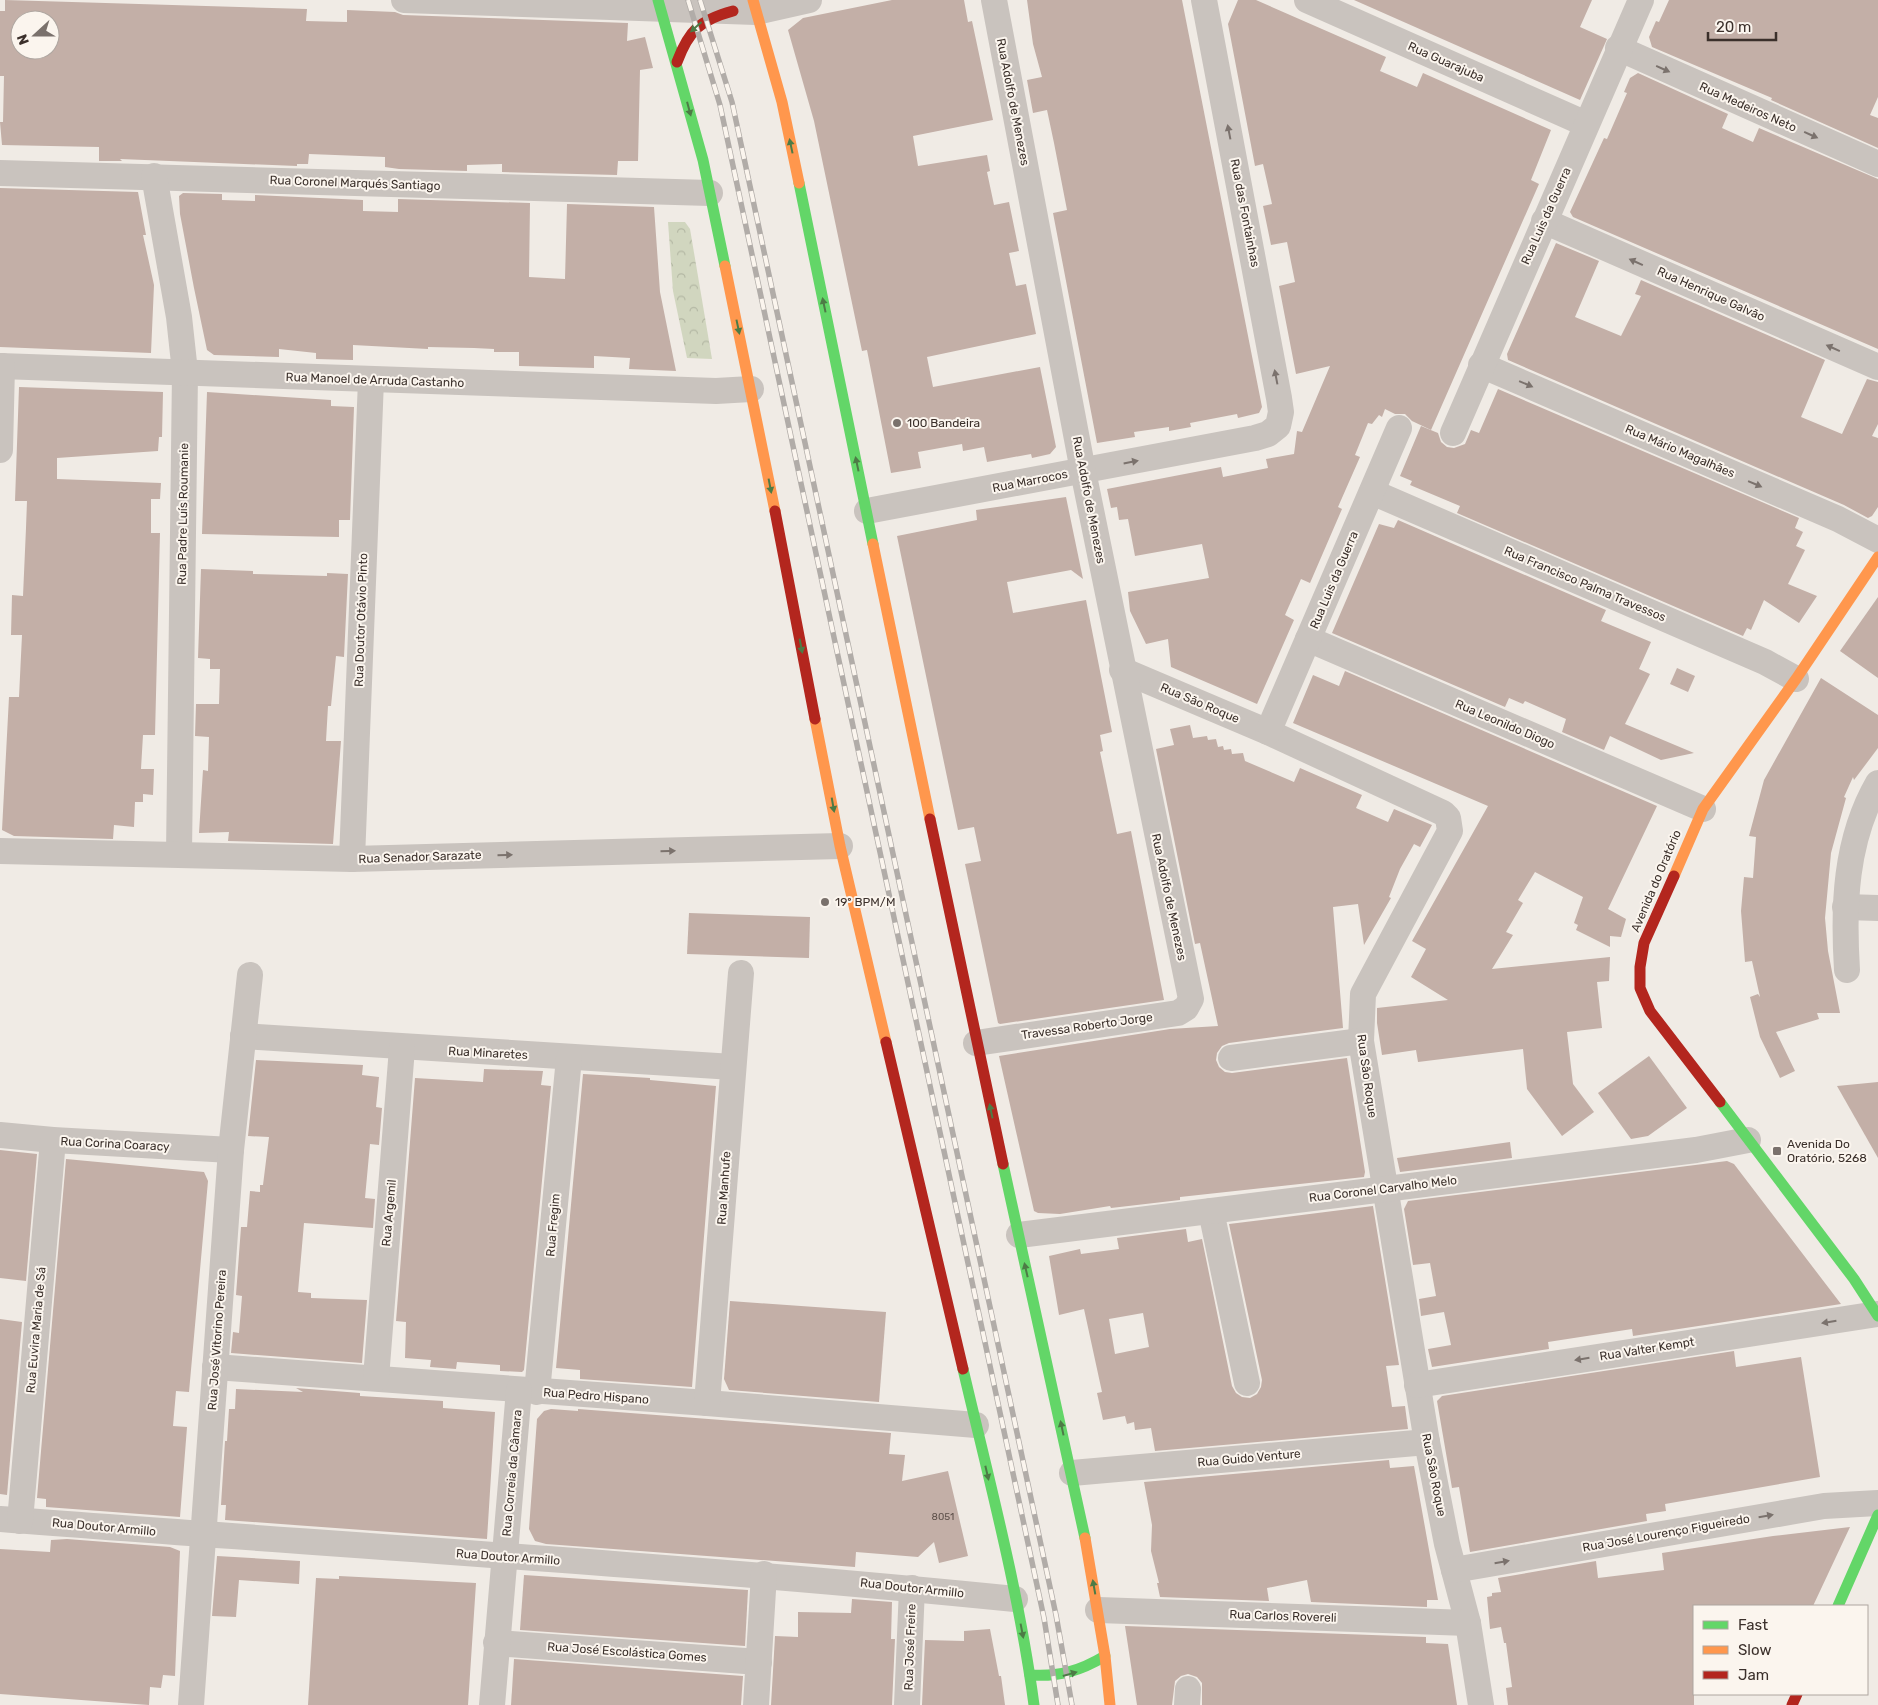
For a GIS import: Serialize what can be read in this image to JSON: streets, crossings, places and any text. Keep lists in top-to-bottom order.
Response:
{
  "streets": {
    "main road": ["Avenida do Oratório"],
    "street": [
      "Rua Guarajuba",
      "Rua Adolfo de Menezes",
      "Rua Medeiros Neto",
      "Rua Coronel Marqués Santiago",
      "Rua das Fontainhas",
      "Rua Luis da Guerra",
      "Rua Henrique Galvão",
      "Rua Manoel de Arruda Castanho",
      "Rua Mário Magalhães",
      "Rua Marrocos",
      "Rua Padre Luís Roumanie",
      "Rua Francisco Palma Travessos",
      "Rua Doutor Otávio Pinto",
      "Rua São Roque",
      "Rua Leonildo Diogo",
      "Rua Senador Sarazate",
      "Travessa Roberto Jorge",
      "Rua Minaretes",
      "Rua Corina Coaracy",
      "Rua Manhufe",
      "Rua Coronel Carvalho Melo",
      "Rua Argemil",
      "Rua Fregim",
      "Rua Euvira Maria de Sá",
      "Rua José Vitorino Pereira",
      "Rua Valter Kempt",
      "Rua Pedro Hispano",
      "Rua Guido Venture",
      "Rua Correia da Câmara",
      "Rua Doutor Armillo",
      "Rua José Lourenço Figueiredo",
      "Rua Carlos Rovereli",
      "Rua José Freire",
      "Rua José Escolástica Gomes"
    ]
  },
  "crossings": [
    ["Rua Guarajuba", "Rua Luis da Guerra"],
    ["Rua Adolfo de Menezes", "Rua Marrocos"],
    ["Rua Adolfo de Menezes", "Rua São Roque"],
    ["Rua Adolfo de Menezes", "Travessa Roberto Jorge"],
    ["Rua Medeiros Neto", "Rua Luis da Guerra"],
    ["Rua Coronel Marqués Santiago", "Rua Padre Luís Roumanie"],
    ["Rua das Fontainhas", "Rua Marrocos"],
    ["Rua Luis da Guerra", "Rua Henrique Galvão"],
    ["Rua Luis da Guerra", "Rua Mário Magalhães"],
    ["Rua Luis da Guerra", "Rua Francisco Palma Travessos"],
    ["Rua Luis da Guerra", "Rua São Roque"],
    ["Rua Luis da Guerra", "Rua Leonildo Diogo"],
    ["Rua Manoel de Arruda Castanho", "Rua Padre Luís Roumanie"],
    ["Rua Manoel de Arruda Castanho", "Rua Doutor Otávio Pinto"],
    ["Rua Padre Luís Roumanie", "Rua Senador Sarazate"],
    ["Rua Francisco Palma Travessos", "Avenida do Oratório"],
    ["Rua Doutor Otávio Pinto", "Rua Senador Sarazate"],
    ["Rua São Roque", "Rua Coronel Carvalho Melo"],
    ["Rua São Roque", "Rua Valter Kempt"],
    ["Rua São Roque", "Rua Guido Venture"],
    ["Rua São Roque", "Rua José Lourenço Figueiredo"],
    ["Rua São Roque", "Rua Carlos Rovereli"],
    ["Rua Leonildo Diogo", "Avenida do Oratório"],
    ["Avenida do Oratório", "Rua Coronel Carvalho Melo"],
    ["Avenida do Oratório", "Rua Valter Kempt"],
    ["Rua Minaretes", "Rua Manhufe"],
    ["Rua Minaretes", "Rua Argemil"],
    ["Rua Minaretes", "Rua Fregim"],
    ["Rua Minaretes", "Rua José Vitorino Pereira"],
    ["Rua Corina Coaracy", "Rua Euvira Maria de Sá"],
    ["Rua Corina Coaracy", "Rua José Vitorino Pereira"],
    ["Rua Manhufe", "Rua Pedro Hispano"],
    ["Rua Argemil", "Rua Pedro Hispano"],
    ["Rua Fregim", "Rua Pedro Hispano"],
    ["Rua Fregim", "Rua Correia da Câmara"],
    ["Rua Euvira Maria de Sá", "Rua Doutor Armillo"],
    ["Rua José Vitorino Pereira", "Rua Pedro Hispano"],
    ["Rua José Vitorino Pereira", "Rua Doutor Armillo"],
    ["Rua Pedro Hispano", "Rua Correia da Câmara"],
    ["Rua Correia da Câmara", "Rua Doutor Armillo"],
    ["Rua Correia da Câmara", "Rua José Escolástica Gomes"],
    ["Rua Doutor Armillo", "Rua José Freire"]
  ],
  "one_way": [
    "Rua Medeiros Neto",
    "Rua das Fontainhas",
    "Rua Henrique Galvão",
    "Rua Mário Magalhães",
    "Rua Marrocos",
    "Rua Senador Sarazate",
    "Rua Valter Kempt",
    "Rua José Lourenço Figueiredo"
  ],
  "places": {
    "other": ["100 Bandeira", "19º BPM/M"],
    "transit": ["Avenida Do Oratório, 5268"]
  },
  "house_numbers": ["8051"],
  "legend": ["Fast", "Slow", "Jam"],
  "scale_bar": "20 m",
  "north": "left"
}
